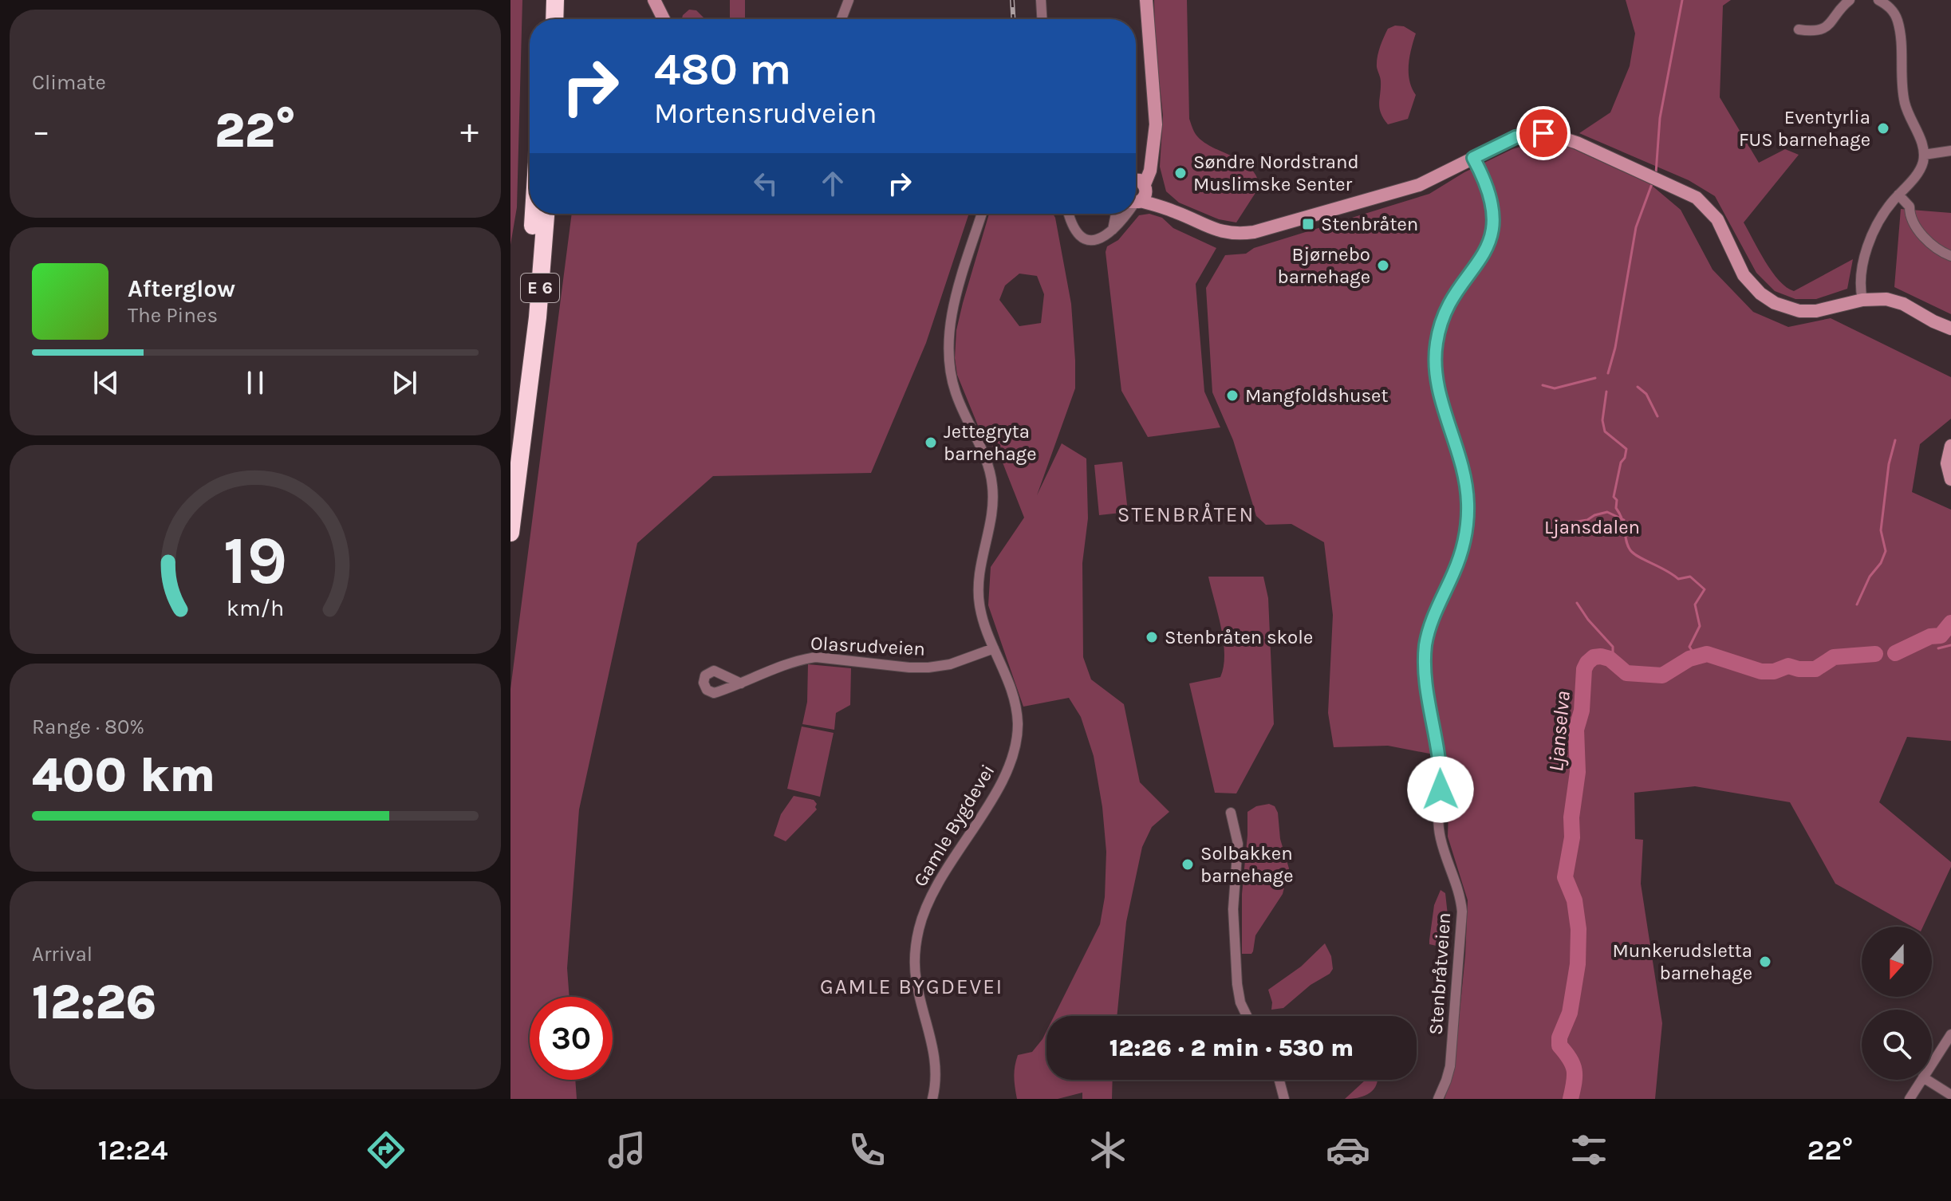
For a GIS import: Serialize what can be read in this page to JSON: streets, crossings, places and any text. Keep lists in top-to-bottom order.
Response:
{
  "streets": {
    "highway": ["E 6"],
    "street": ["Olasrudveien", "Gamle Bygdevei", "Stenbråtveien"]
  },
  "crossings": [
    ["Olasrudveien", "Gamle Bygdevei"]
  ],
  "districts": ["STENBRÅTEN", "GAMLE BYGDEVEI"],
  "water": ["Ljanselva"],
  "parks": ["Ljansdalen"],
  "places": {
    "other": [
      "Eventyrlia FUS barnehage",
      "Søndre Nordstrand Muslimske Senter",
      "Bjørnebo barnehage",
      "Mangfoldshuset",
      "Jettegryta barnehage",
      "Stenbråten skole",
      "Solbakken barnehage",
      "Munkerudsletta barnehage"
    ],
    "transit": ["Stenbråten"]
  },
  "north": "bottom",
  "page": {
    "tile": [
      "Climate",
      ["Range · 80%", "400 km"],
      ["Arrival", "12:26"]
    ],
    "turn": ["480 m", "Mortensrudveien"],
    "heat": ["−", "22°", "+"],
    "song": ["Afterglow", "The Pines"],
    "limit": "30",
    "trip": "12:26 · 2 min · 530 m",
    "tabs": ["12:24", "22°"],
    "gauge": ["19", "km/h"]
  }
}
